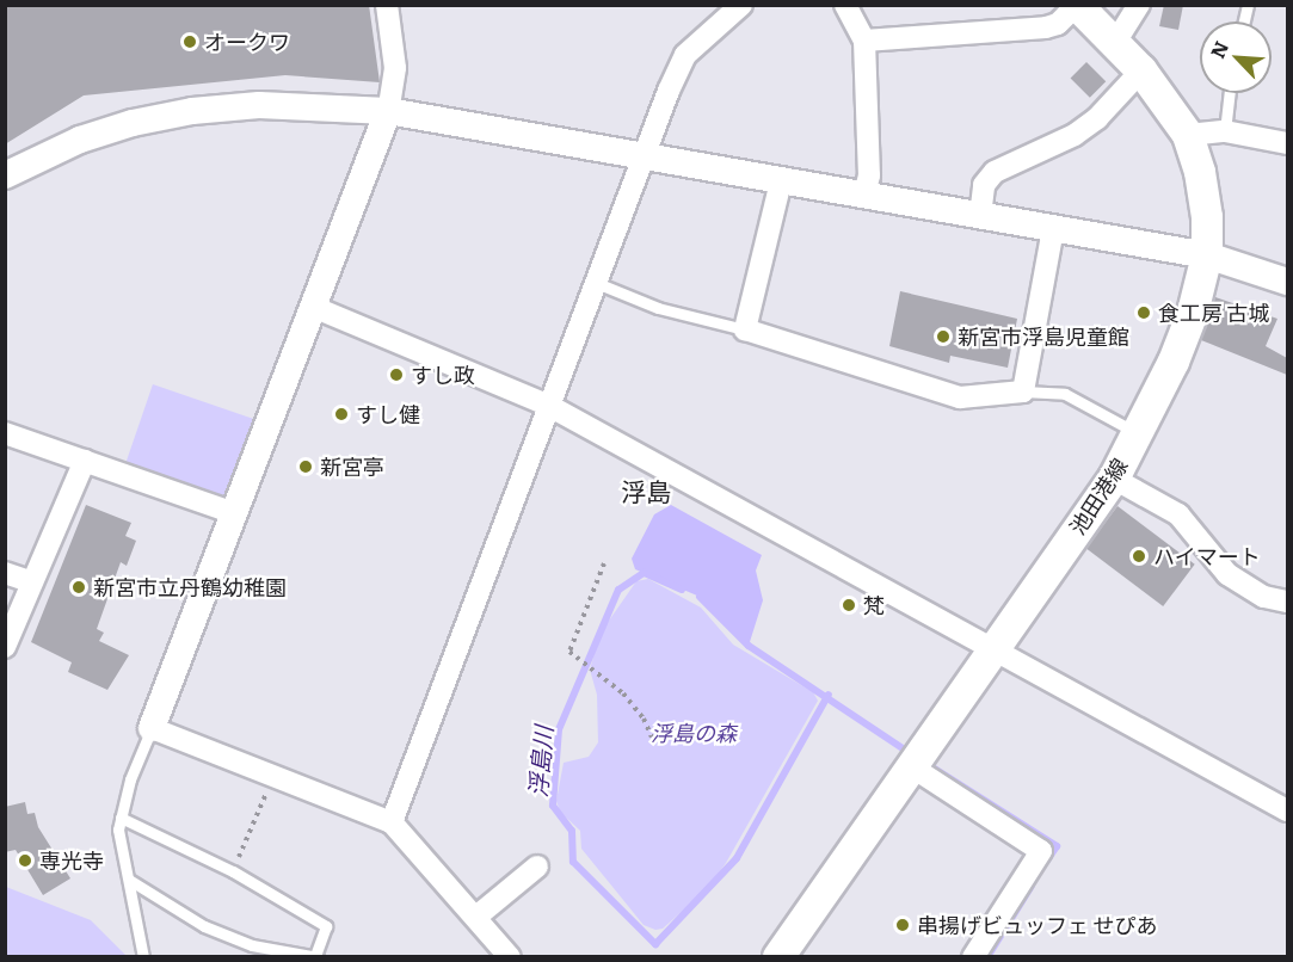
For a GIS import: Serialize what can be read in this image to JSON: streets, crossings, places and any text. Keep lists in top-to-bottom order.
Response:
{
  "streets": {
    "main road": ["池田港線"]
  },
  "districts": ["浮島"],
  "water": ["浮島川"],
  "parks": ["浮島の森"],
  "places": [
    "オークワ",
    "食工房 古城",
    "新宮市浮島児童館",
    "すし政",
    "すし健",
    "新宮亭",
    "ハイマート",
    "新宮市立丹鶴幼稚園",
    "梵",
    "専光寺",
    "串揚げビュッフェ せぴあ"
  ],
  "north": "top left"
}
